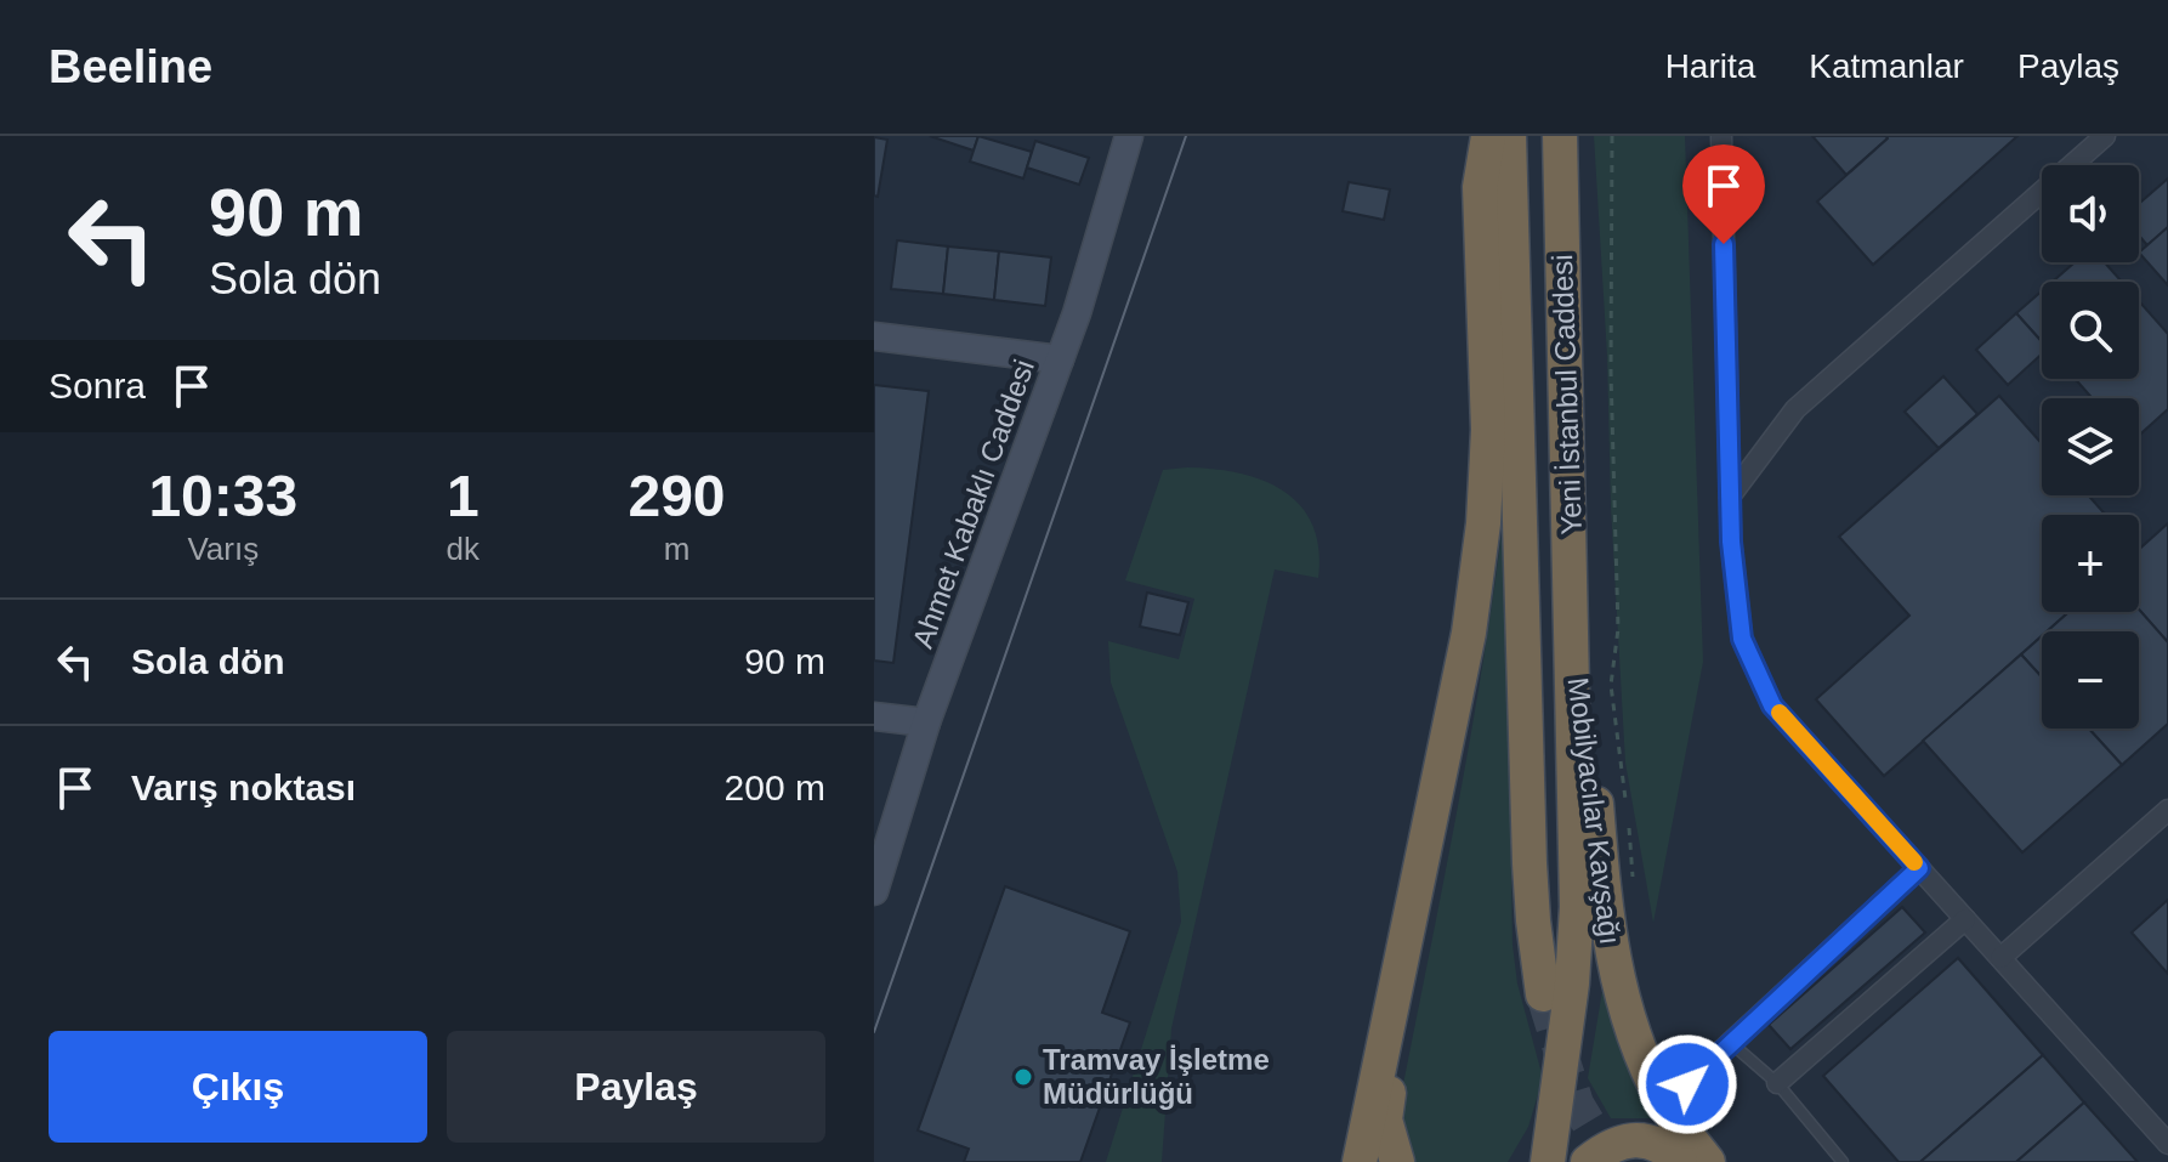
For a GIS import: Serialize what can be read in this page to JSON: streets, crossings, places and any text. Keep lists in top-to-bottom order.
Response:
{
  "streets": {
    "highway": ["Yeni İstanbul Caddesi", "Mobilyacılar Kavşağı"],
    "street": ["Ahmet Kabaklı Caddesi"]
  },
  "crossings": [
    ["Yeni İstanbul Caddesi", "Mobilyacılar Kavşağı"]
  ],
  "places": ["Tramvay İşletme Müdürlüğü"],
  "page": {
    "header": "Beeline",
    "nav": ["Harita", "Katmanlar", "Paylaş"],
    "turn": ["90 m", "Sola dön"],
    "map_buttons": ["+", "−"],
    "then": "Sonra",
    "eta": [
      "10:33",
      "Varış",
      "1",
      "dk",
      "290",
      "m"
    ],
    "list": [
      {
        "name": "Sola dön",
        "value": "90 m"
      },
      {
        "name": "Varış noktası",
        "value": "200 m"
      }
    ],
    "buttons": ["Çıkış", "Paylaş"]
  }
}
